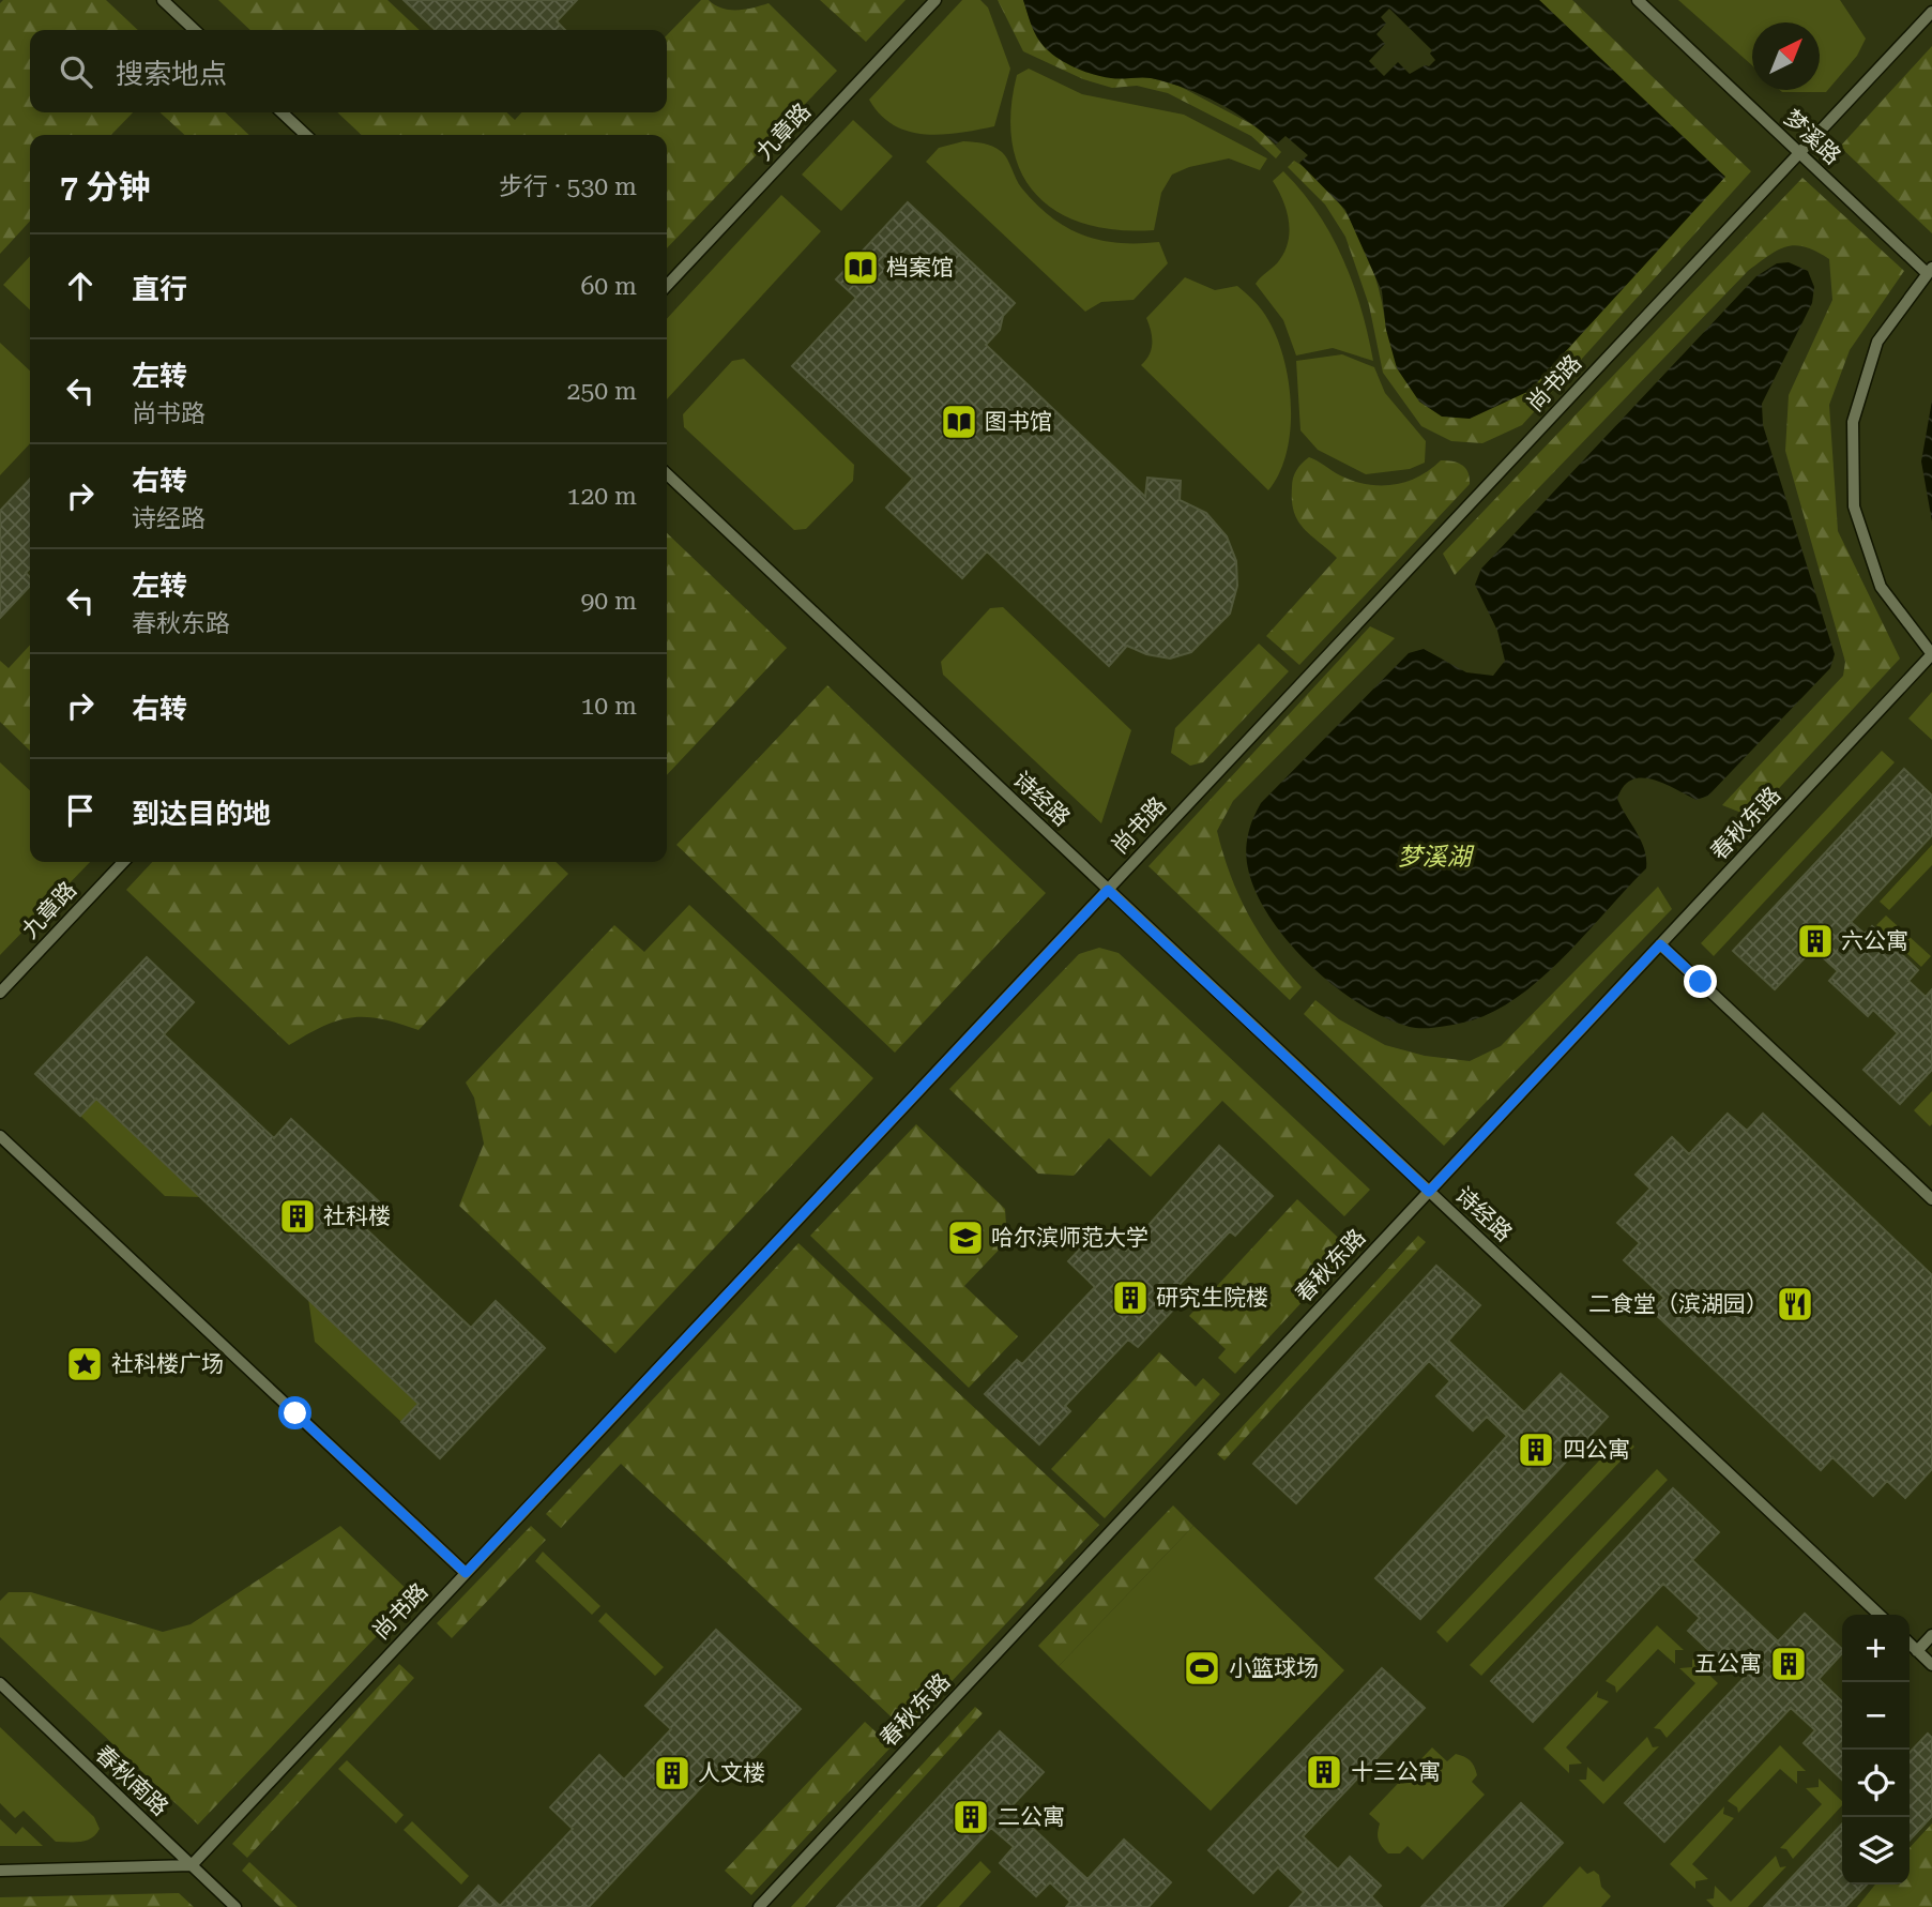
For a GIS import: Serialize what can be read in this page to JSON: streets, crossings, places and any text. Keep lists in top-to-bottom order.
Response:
{
  "streets": {
    "lane": [
      "九章路",
      "梦溪路",
      "尚书路",
      "诗经路",
      "春秋东路",
      "春秋南路"
    ]
  },
  "crossings": [
    ["梦溪路", "尚书路"],
    ["梦溪路", "春秋东路"],
    ["尚书路", "诗经路"],
    ["尚书路", "春秋南路"],
    ["诗经路", "春秋东路"]
  ],
  "water": ["梦溪湖"],
  "places": {
    "library": ["档案馆", "图书馆"],
    "building": [
      "六公寓",
      "社科楼",
      "研究生院楼",
      "四公寓",
      "五公寓",
      "十三公寓",
      "人文楼",
      "二公寓"
    ],
    "school or university": ["哈尔滨师范大学"],
    "restaurant": ["二食堂（滨湖园）"],
    "place": ["社科楼广场"],
    "sports": ["小篮球场"]
  },
  "north": "top right",
  "page": {
    "search": "搜索地点",
    "heading": ["7 分钟", "步行 · 530 m"],
    "list": [
      ["直行", "60 m"],
      ["左转", "尚书路", "250 m"],
      ["右转", "诗经路", "120 m"],
      ["左转", "春秋东路", "90 m"],
      ["右转", "10 m"],
      "到达目的地"
    ],
    "map_buttons": ["+", "−"]
  }
}
